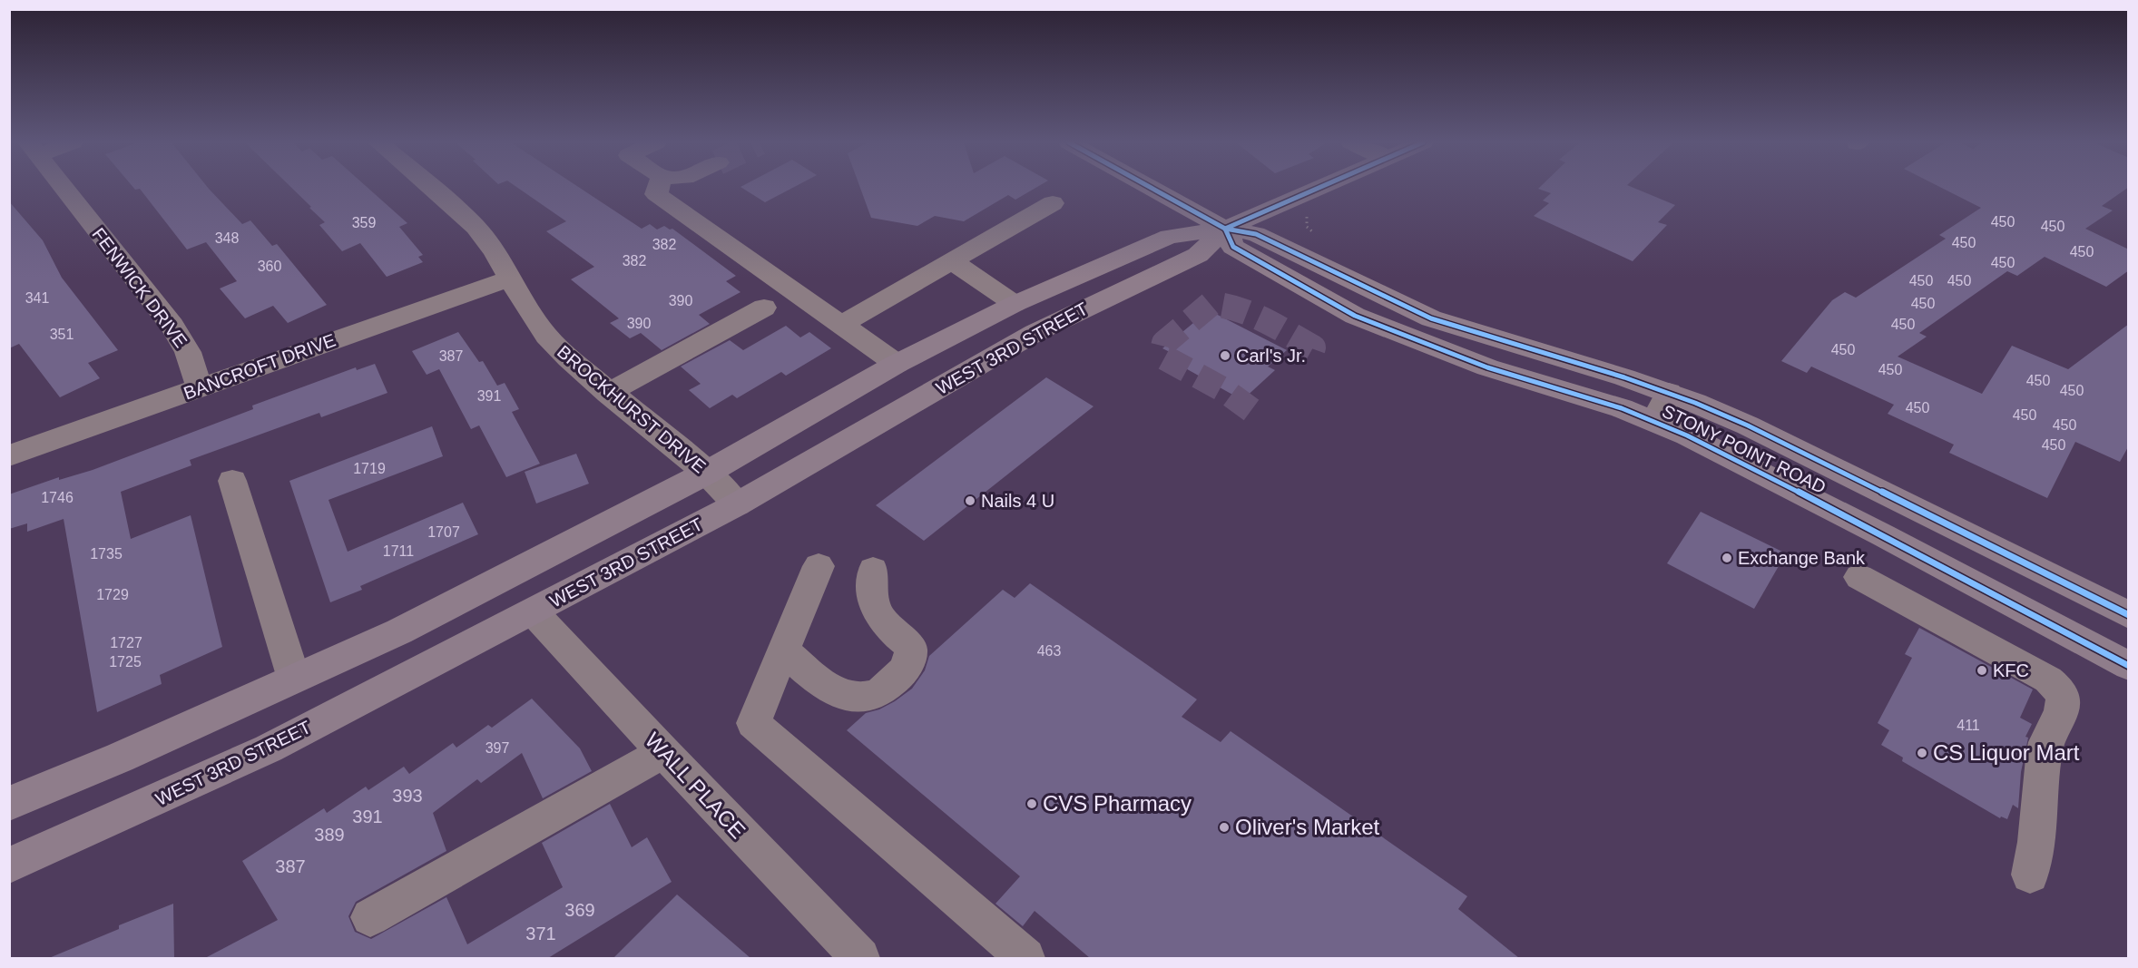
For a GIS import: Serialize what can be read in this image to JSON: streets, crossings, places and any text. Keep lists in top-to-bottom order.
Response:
{
  "streets": {
    "main road": ["WEST 3RD STREET", "STONY POINT ROAD"],
    "street": [
      "FENWICK DRIVE",
      "BANCROFT DRIVE",
      "BROCKHURST DRIVE",
      "WALL PLACE"
    ]
  },
  "crossings": [
    ["FENWICK DRIVE", "BANCROFT DRIVE"],
    ["WEST 3RD STREET", "BROCKHURST DRIVE"],
    ["WEST 3RD STREET", "STONY POINT ROAD"],
    ["WEST 3RD STREET", "WALL PLACE"],
    ["BANCROFT DRIVE", "BROCKHURST DRIVE"]
  ],
  "places": [
    "Carl's Jr.",
    "Nails 4 U",
    "Exchange Bank",
    "KFC",
    "CS Liquor Mart",
    "CVS Pharmacy",
    "Oliver's Market"
  ],
  "house_numbers": [
    "450",
    "359",
    "450",
    "348",
    "450",
    "382",
    "450",
    "382",
    "450",
    "360",
    "450",
    "450",
    "341",
    "390",
    "450",
    "390",
    "450",
    "351",
    "450",
    "387",
    "450",
    "450",
    "450",
    "391",
    "450",
    "450",
    "450",
    "450",
    "1719",
    "1746",
    "1707",
    "1711",
    "1735",
    "1729",
    "1727",
    "463",
    "1725",
    "411",
    "397",
    "393",
    "391",
    "389",
    "387",
    "369",
    "371"
  ]
}
